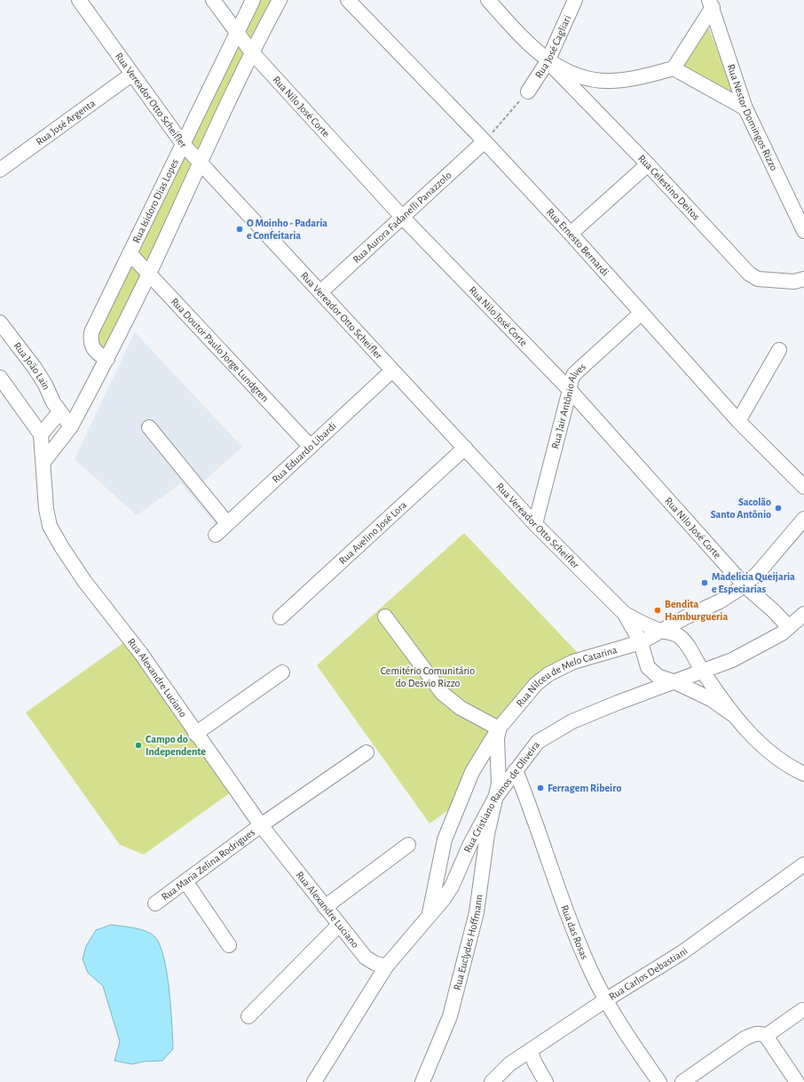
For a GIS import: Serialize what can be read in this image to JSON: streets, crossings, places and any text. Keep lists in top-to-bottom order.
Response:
{
  "streets": {
    "street": [
      "Rua José Cagliari",
      "Rua Vereador Otto Scheifler",
      "Rua Nilo José Corte",
      "Rua Nestor Domingos Rizzo",
      "Rua José Argenta",
      "Rua Celestino Deitos",
      "Rua Isidoro Dias Lopes",
      "Rua Aurora Fadanelli Panazzolo",
      "Rua Ernesto Bernardi",
      "Rua Doutor Paulo Jorge Lundgren",
      "Rua João Lain",
      "Rua Jair Antônio Alves",
      "Rua Eduardo Libardi",
      "Rua Avelino José Lora",
      "Rua Nilceu de Melo Catarina",
      "Rua Alexandre Luciano",
      "Rua Cristiano Ramos de Oliveira",
      "Rua Maria Zelina Rodrigues",
      "Rua das Rosas",
      "Rua Euclydes Hoffmann",
      "Rua Carlos Debastiani"
    ]
  },
  "crossings": [
    ["Rua José Cagliari", "Rua Celestino Deitos"],
    ["Rua Vereador Otto Scheifler", "Rua José Argenta"],
    ["Rua Vereador Otto Scheifler", "Rua Isidoro Dias Lopes"],
    ["Rua Vereador Otto Scheifler", "Rua Aurora Fadanelli Panazzolo"],
    ["Rua Vereador Otto Scheifler", "Rua Jair Antônio Alves"],
    ["Rua Vereador Otto Scheifler", "Rua Eduardo Libardi"],
    ["Rua Vereador Otto Scheifler", "Rua Avelino José Lora"],
    ["Rua Vereador Otto Scheifler", "Rua Nilceu de Melo Catarina"],
    ["Rua Vereador Otto Scheifler", "Rua Cristiano Ramos de Oliveira"],
    ["Rua Nilo José Corte", "Rua Isidoro Dias Lopes"],
    ["Rua Nilo José Corte", "Rua Aurora Fadanelli Panazzolo"],
    ["Rua Nilo José Corte", "Rua Jair Antônio Alves"],
    ["Rua Nilo José Corte", "Rua Nilceu de Melo Catarina"],
    ["Rua Nilo José Corte", "Rua Cristiano Ramos de Oliveira"],
    ["Rua Isidoro Dias Lopes", "Rua Doutor Paulo Jorge Lundgren"],
    ["Rua Aurora Fadanelli Panazzolo", "Rua Ernesto Bernardi"],
    ["Rua Ernesto Bernardi", "Rua Jair Antônio Alves"],
    ["Rua Doutor Paulo Jorge Lundgren", "Rua Eduardo Libardi"],
    ["Rua Nilceu de Melo Catarina", "Rua Cristiano Ramos de Oliveira"],
    ["Rua Nilceu de Melo Catarina", "Rua das Rosas"],
    ["Rua Nilceu de Melo Catarina", "Rua Euclydes Hoffmann"],
    ["Rua Alexandre Luciano", "Rua Cristiano Ramos de Oliveira"],
    ["Rua Alexandre Luciano", "Rua Maria Zelina Rodrigues"],
    ["Rua Cristiano Ramos de Oliveira", "Rua das Rosas"],
    ["Rua Cristiano Ramos de Oliveira", "Rua Euclydes Hoffmann"],
    ["Rua das Rosas", "Rua Euclydes Hoffmann"],
    ["Rua das Rosas", "Rua Carlos Debastiani"]
  ],
  "parks": ["Cemitério Comunitário do Desvio Rizzo"],
  "places": [
    "O Moinho - Padaria e Confeitaria",
    "Sacolão Santo Antônio",
    "Madelicia Queijaria e Especiarias",
    "Bendita Hamburgueria",
    "Campo do Independente",
    "Ferragem Ribeiro"
  ]
}
